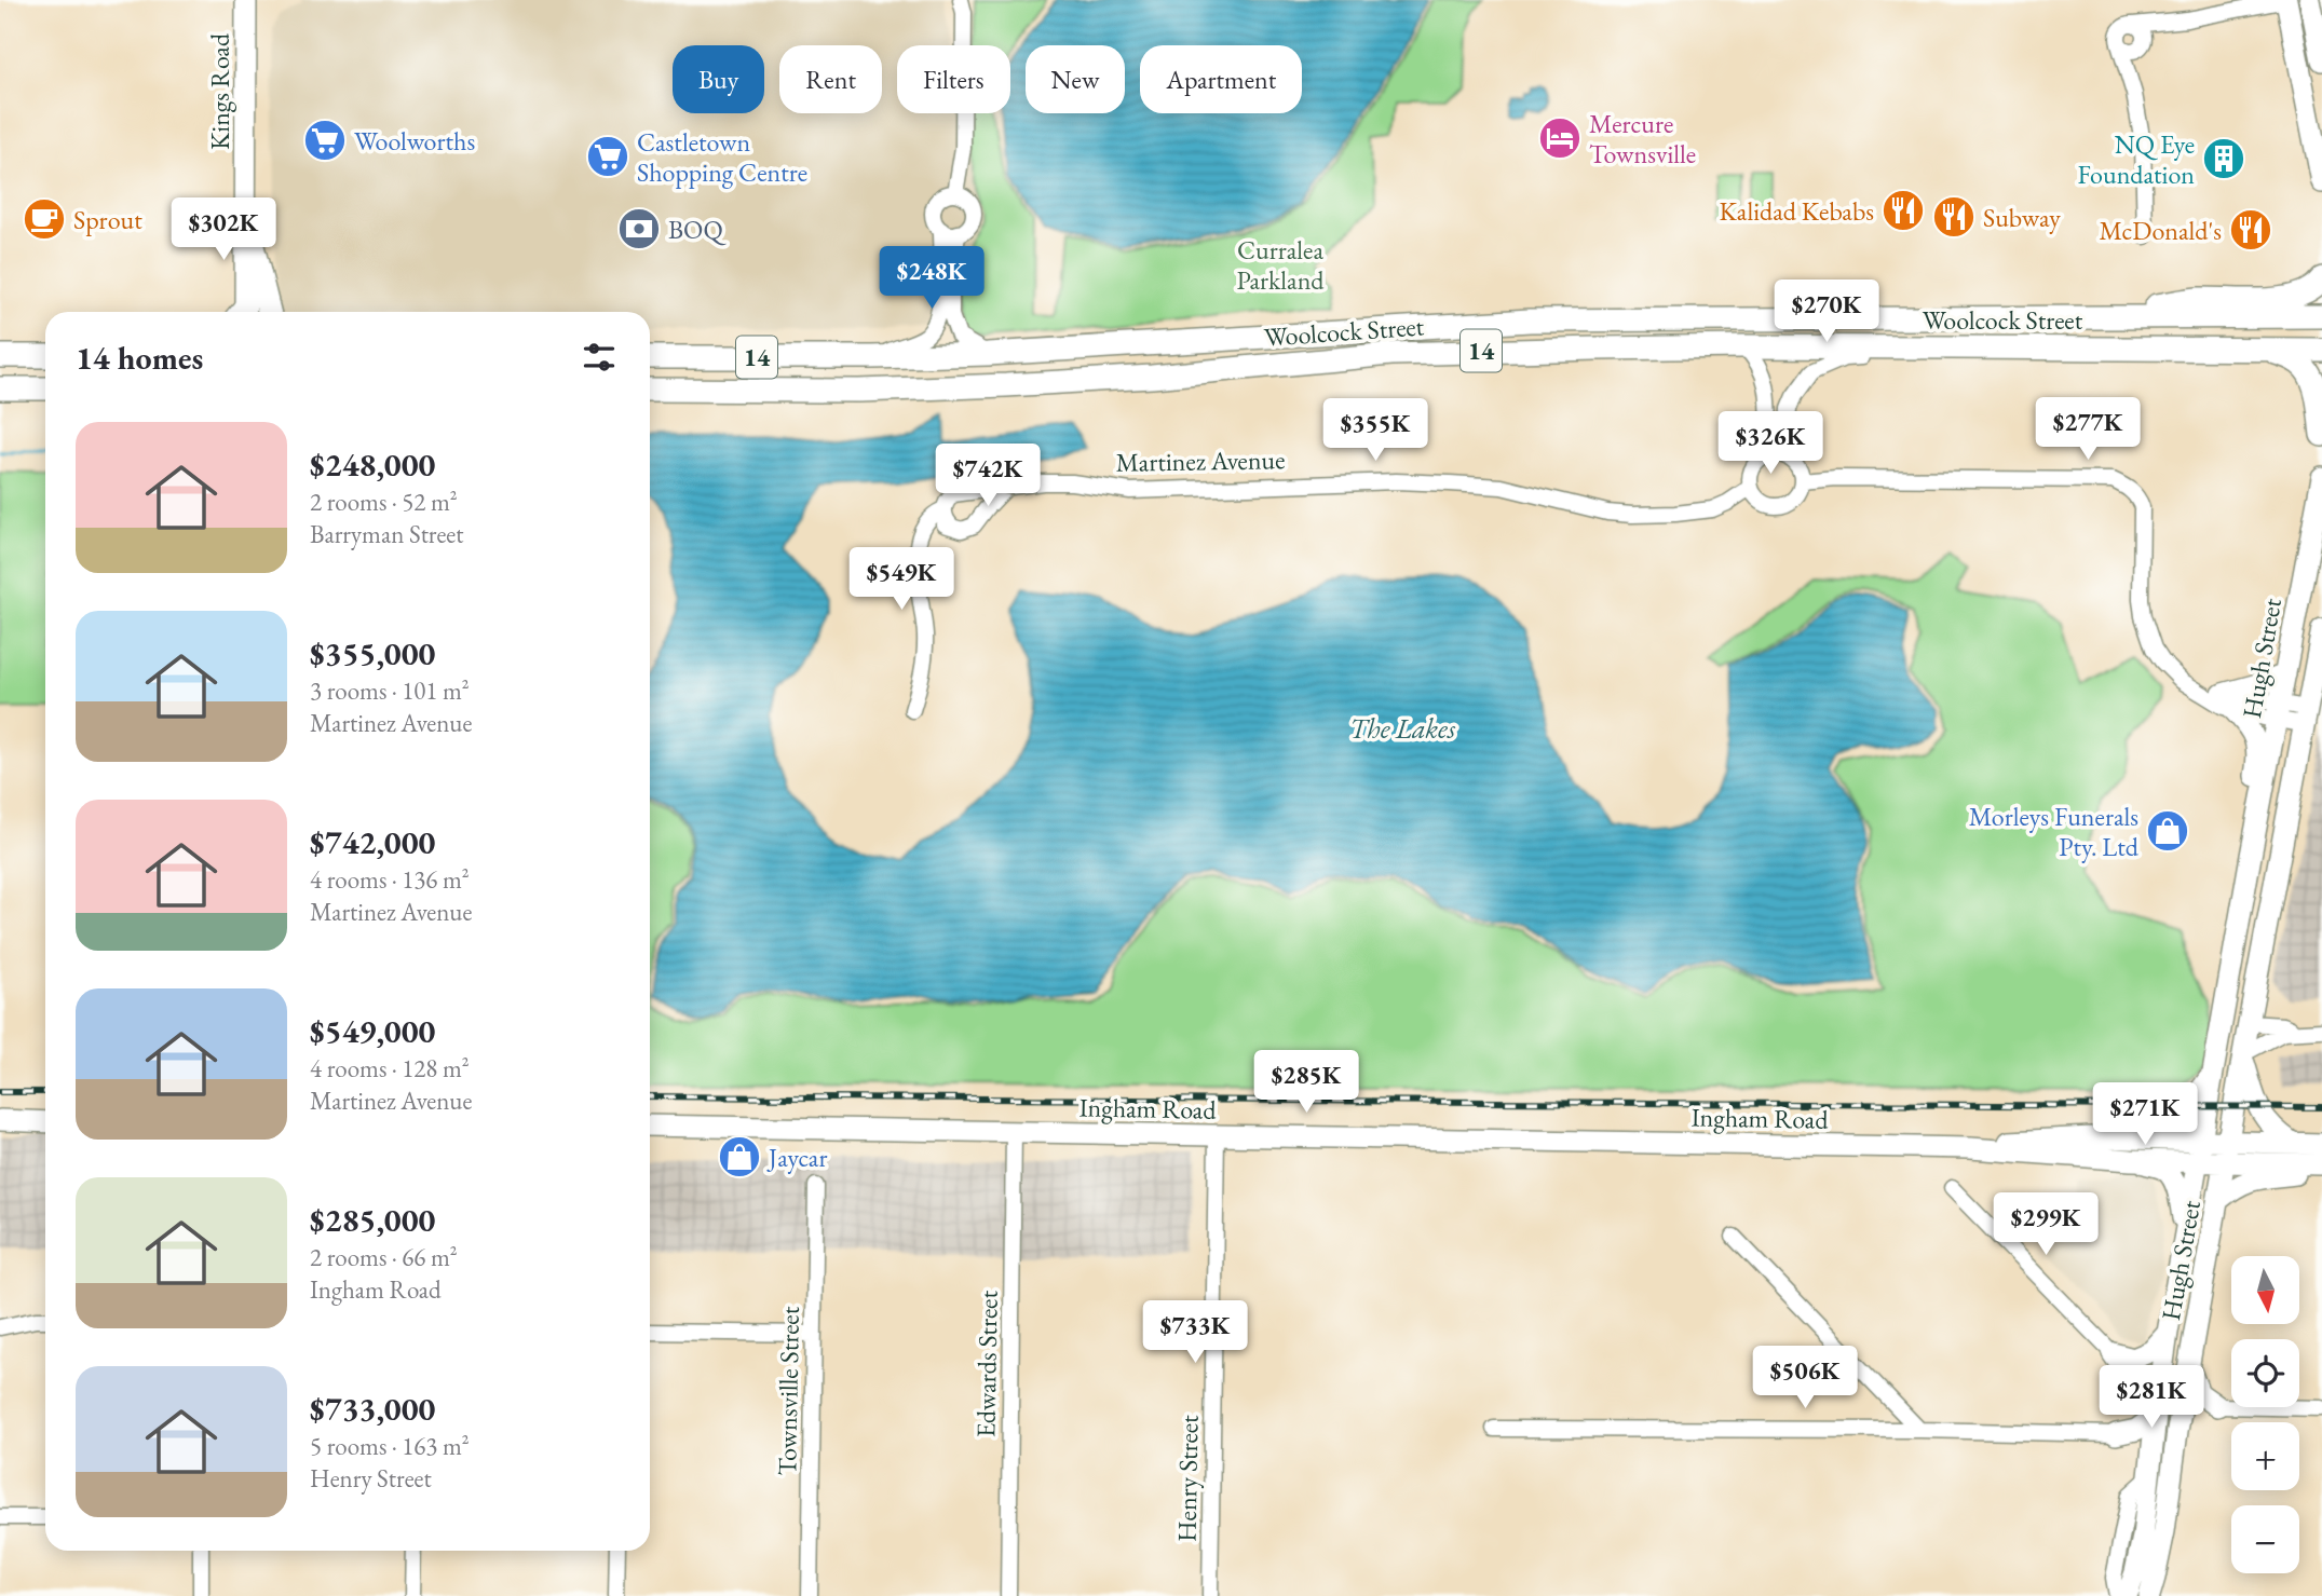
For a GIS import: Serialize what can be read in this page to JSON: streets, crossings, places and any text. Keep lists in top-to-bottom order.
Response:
{
  "streets": {
    "main road": [
      "Kings Road",
      "Woolcock Street",
      "14",
      "Hugh Street",
      "Ingham Road"
    ],
    "street": [
      "Martinez Avenue",
      "Edwards Street",
      "Townsville Street",
      "Henry Street"
    ]
  },
  "crossings": [
    ["Hugh Street", "Ingham Road"],
    ["Ingham Road", "Edwards Street"],
    ["Ingham Road", "Henry Street"]
  ],
  "water": ["The Lakes"],
  "parks": ["Curralea Parkland"],
  "places": {
    "hotel": ["Mercure Townsville"],
    "supermarket": ["Woolworths", "Castletown Shopping Centre"],
    "building": ["NQ Eye Foundation"],
    "restaurant": ["Kalidad Kebabs", "Subway", "McDonald's"],
    "cafe": ["Sprout"],
    "bank": ["BOQ"],
    "shop": ["Morleys Funerals Pty. Ltd", "Jaycar"]
  },
  "north": "bottom",
  "page": {
    "chip": [
      "Buy",
      "Rent",
      "Filters",
      "New",
      "Apartment"
    ],
    "price": [
      "$302K",
      "$248K",
      "$270K",
      "$277K",
      "$355K",
      "$326K",
      "$742K",
      "$549K",
      "$285K",
      "$271K",
      "$299K",
      "$733K",
      "$506K",
      "$281K"
    ],
    "heading": "14 homes",
    "list": [
      {
        "name": "$248,000",
        "note": "2 rooms · 52 m² · Barryman Street"
      },
      {
        "name": "$355,000",
        "note": "3 rooms · 101 m² · Martinez Avenue"
      },
      {
        "name": "$742,000",
        "note": "4 rooms · 136 m² · Martinez Avenue"
      },
      {
        "name": "$549,000",
        "note": "4 rooms · 128 m² · Martinez Avenue"
      },
      {
        "name": "$285,000",
        "note": "2 rooms · 66 m² · Ingham Road"
      },
      {
        "name": "$733,000",
        "note": "5 rooms · 163 m² · Henry Street"
      }
    ],
    "map_buttons": ["+", "−"]
  }
}
